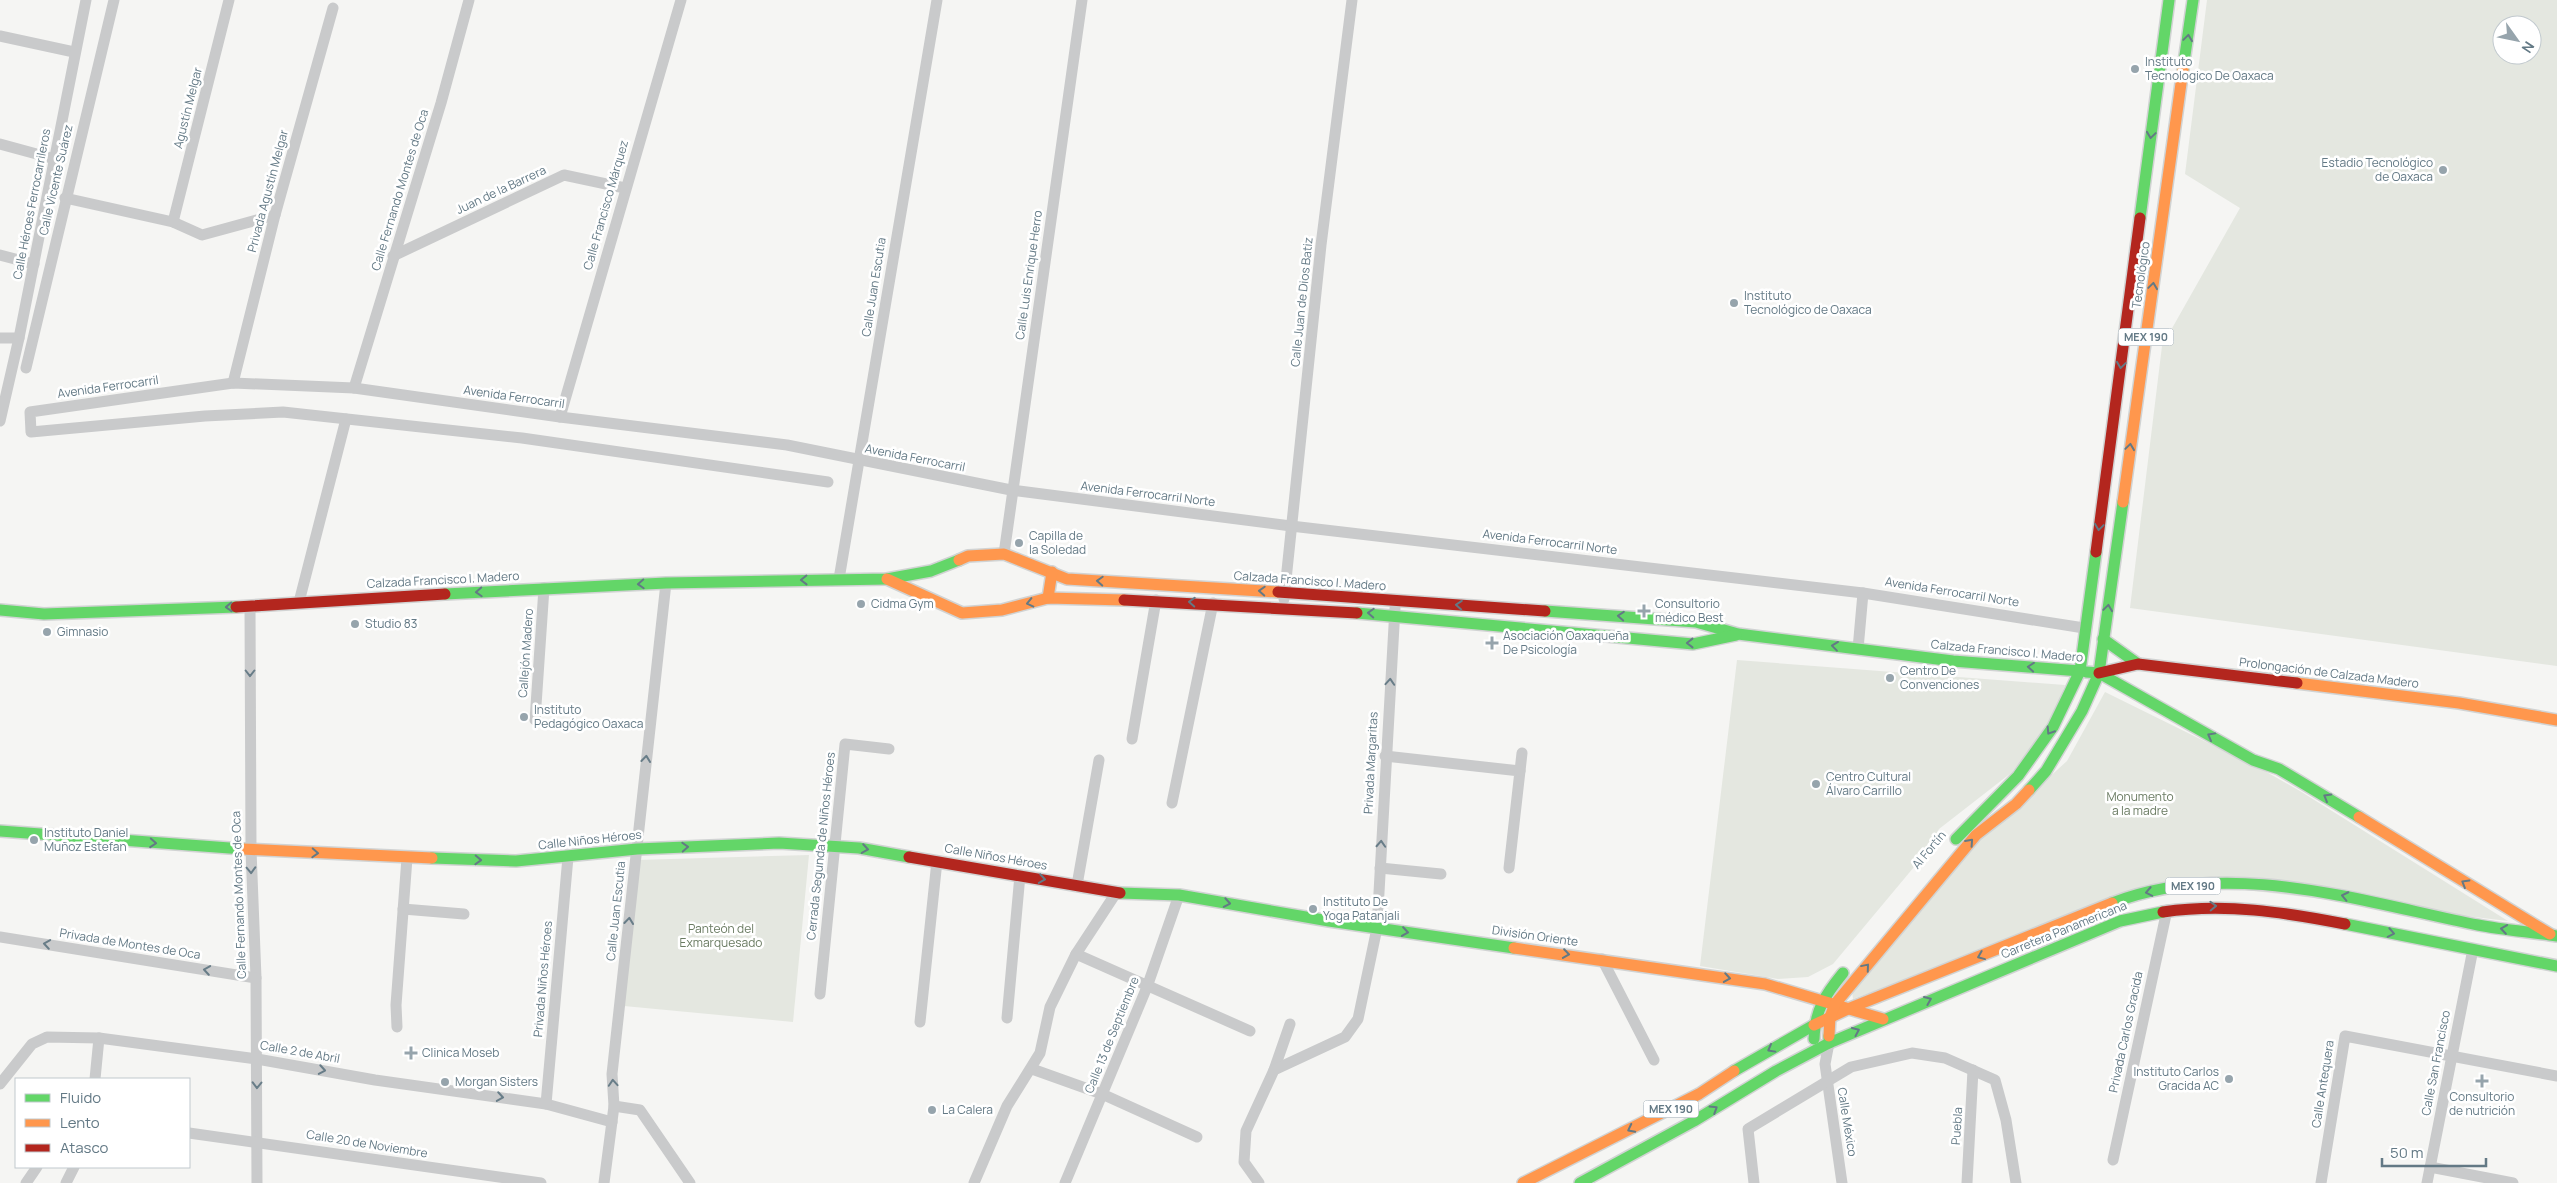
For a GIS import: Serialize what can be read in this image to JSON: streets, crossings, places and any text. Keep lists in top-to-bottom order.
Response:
{
  "streets": {
    "main road": [
      "Tecnológico",
      "MEX 190",
      "Calzada Francisco I. Madero",
      "Prolongación de Calzada Madero",
      "Calle Niños Héroes",
      "Al Fortín",
      "Carretera Panamericana",
      "División Oriente"
    ],
    "street": [
      "Agustín Melgar",
      "Calle Vicente Suárez",
      "Calle Fernando Montes de Oca",
      "Juan de la Barrera",
      "Privada Agustín Melgar",
      "Calle Héroes Ferrocarrileros",
      "Calle Francisco Márquez",
      "Calle Luis Enrique Herro",
      "Calle Juan Escutia",
      "Calle Juan de Dios Batiz",
      "Avenida Ferrocarril",
      "Avenida Ferrocarril Norte",
      "Callejón Madero",
      "Privada Margaritas",
      "Cerrada Segunda de Niños Héroes",
      "Privada de Montes de Oca",
      "Privada Niños Héroes",
      "Privada Carlos Gracida",
      "Calle 13 de Septiembre",
      "Calle 2 de Abril",
      "Calle San Francisco",
      "Calle Antequera",
      "Calle México",
      "Puebla",
      "Calle 20 de Noviembre"
    ]
  },
  "crossings": [
    ["Calle Fernando Montes de Oca", "Juan de la Barrera"],
    ["Calle Fernando Montes de Oca", "Avenida Ferrocarril"],
    ["Calle Fernando Montes de Oca", "Calzada Francisco I. Madero"],
    ["Calle Fernando Montes de Oca", "Calle Niños Héroes"],
    ["Calle Fernando Montes de Oca", "Privada de Montes de Oca"],
    ["Calle Fernando Montes de Oca", "Calle 2 de Abril"],
    ["Calle Fernando Montes de Oca", "Calle 20 de Noviembre"],
    ["Juan de la Barrera", "Calle Francisco Márquez"],
    ["Privada Agustín Melgar", "Avenida Ferrocarril"],
    ["Calle Francisco Márquez", "Avenida Ferrocarril"],
    ["Calle Luis Enrique Herro", "Avenida Ferrocarril"],
    ["Calle Luis Enrique Herro", "Avenida Ferrocarril Norte"],
    ["Calle Luis Enrique Herro", "Calzada Francisco I. Madero"],
    ["Tecnológico", "Avenida Ferrocarril Norte"],
    ["Tecnológico", "Calzada Francisco I. Madero"],
    ["Tecnológico", "Prolongación de Calzada Madero"],
    ["Tecnológico", "Al Fortín"],
    ["Calle Juan Escutia", "Avenida Ferrocarril"],
    ["Calle Juan Escutia", "Calzada Francisco I. Madero"],
    ["Calle Juan Escutia", "Calle Niños Héroes"],
    ["Calle Juan Escutia", "Calle 2 de Abril"],
    ["Calle Juan de Dios Batiz", "Avenida Ferrocarril Norte"],
    ["Calle Juan de Dios Batiz", "Calzada Francisco I. Madero"],
    ["MEX 190", "Al Fortín"],
    ["MEX 190", "Carretera Panamericana"],
    ["MEX 190", "Calle México"],
    ["Avenida Ferrocarril", "Avenida Ferrocarril Norte"],
    ["Calzada Francisco I. Madero", "Callejón Madero"],
    ["Calzada Francisco I. Madero", "Prolongación de Calzada Madero"],
    ["Calzada Francisco I. Madero", "Privada Margaritas"],
    ["Calzada Francisco I. Madero", "Al Fortín"],
    ["Calzada Francisco I. Madero", "Carretera Panamericana"],
    ["Prolongación de Calzada Madero", "Al Fortín"],
    ["Privada Margaritas", "División Oriente"],
    ["Calle Niños Héroes", "Cerrada Segunda de Niños Héroes"],
    ["Calle Niños Héroes", "División Oriente"],
    ["Calle Niños Héroes", "Privada Niños Héroes"],
    ["Calle Niños Héroes", "Calle 13 de Septiembre"],
    ["Al Fortín", "Carretera Panamericana"],
    ["Al Fortín", "División Oriente"],
    ["Al Fortín", "Calle México"],
    ["Carretera Panamericana", "División Oriente"],
    ["Carretera Panamericana", "Privada Carlos Gracida"],
    ["Carretera Panamericana", "Calle San Francisco"],
    ["Carretera Panamericana", "Calle México"],
    ["División Oriente", "Calle 13 de Septiembre"],
    ["Privada Niños Héroes", "Calle 2 de Abril"],
    ["Calle San Francisco", "Calle Antequera"]
  ],
  "one_way": [
    "Calle Fernando Montes de Oca",
    "Calle Juan Escutia",
    "Calzada Francisco I. Madero",
    "Privada Margaritas",
    "Calle Niños Héroes",
    "División Oriente",
    "Privada de Montes de Oca",
    "Calle 2 de Abril"
  ],
  "parks": ["Monumento a la madre", "Panteón del Exmarquesado"],
  "places": {
    "other": [
      "Instituto Tecnologico De Oaxaca",
      "Estadio Tecnológico de Oaxaca",
      "Instituto Tecnológico de Oaxaca",
      "Capilla de la Soledad",
      "Cidma Gym",
      "Studio 83",
      "Gimnasio",
      "Centro De Convenciones",
      "Instituto Pedagógico Oaxaca",
      "Centro Cultural Álvaro Carrillo",
      "Instituto Daniel Muñoz Estefan",
      "Instituto De Yoga Patanjali",
      "Instituto Carlos Gracida AC",
      "Morgan Sisters",
      "La Calera"
    ],
    "health": [
      "Consultorio médico Best",
      "Asociación Oaxaqueña De Psicología",
      "Clinica Moseb",
      "Consultorio de nutrición"
    ]
  },
  "legend": ["Fluido", "Lento", "Atasco"],
  "scale_bar": "50 m",
  "north": "bottom right"
}
